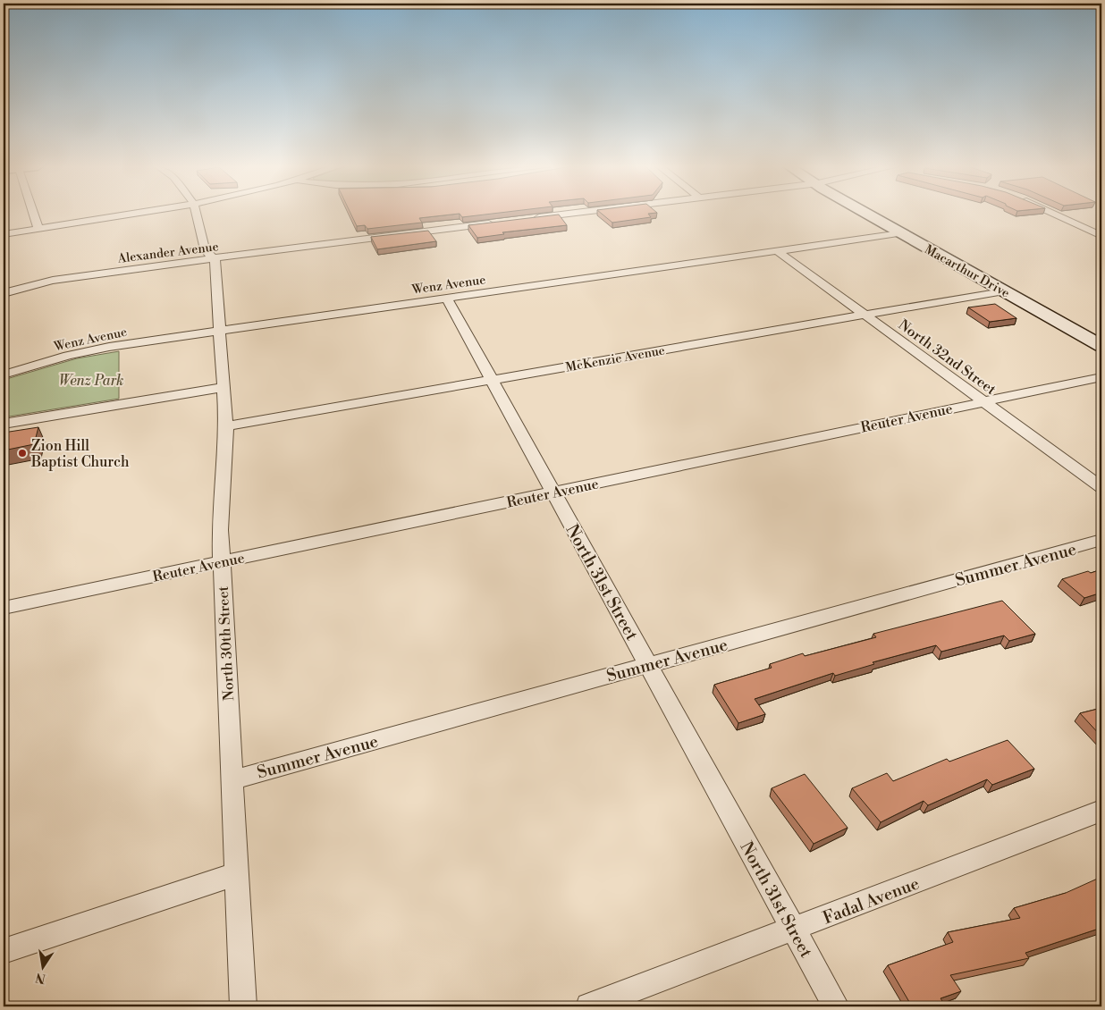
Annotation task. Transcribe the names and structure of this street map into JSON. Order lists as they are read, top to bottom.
{
  "streets": {
    "main road": ["Macarthur Drive"],
    "street": [
      "Alexander Avenue",
      "Wenz Avenue",
      "North 32nd Street",
      "McKenzie Avenue",
      "Reuter Avenue",
      "Summer Avenue",
      "North 31st Street",
      "North 30th Street",
      "Fadal Avenue"
    ]
  },
  "crossings": [
    ["Alexander Avenue", "North 30th Street"],
    ["Macarthur Drive", "Wenz Avenue"],
    ["Macarthur Drive", "McKenzie Avenue"],
    ["Wenz Avenue", "North 32nd Street"],
    ["Wenz Avenue", "North 31st Street"],
    ["Wenz Avenue", "North 30th Street"],
    ["North 32nd Street", "McKenzie Avenue"],
    ["North 32nd Street", "Reuter Avenue"],
    ["McKenzie Avenue", "North 31st Street"],
    ["McKenzie Avenue", "North 30th Street"],
    ["Reuter Avenue", "North 31st Street"],
    ["Reuter Avenue", "North 30th Street"],
    ["Summer Avenue", "North 31st Street"],
    ["Summer Avenue", "North 30th Street"],
    ["North 31st Street", "Fadal Avenue"]
  ],
  "parks": ["Wenz Park"],
  "places": ["Zion Hill Baptist Church"],
  "north": "bottom"
}
